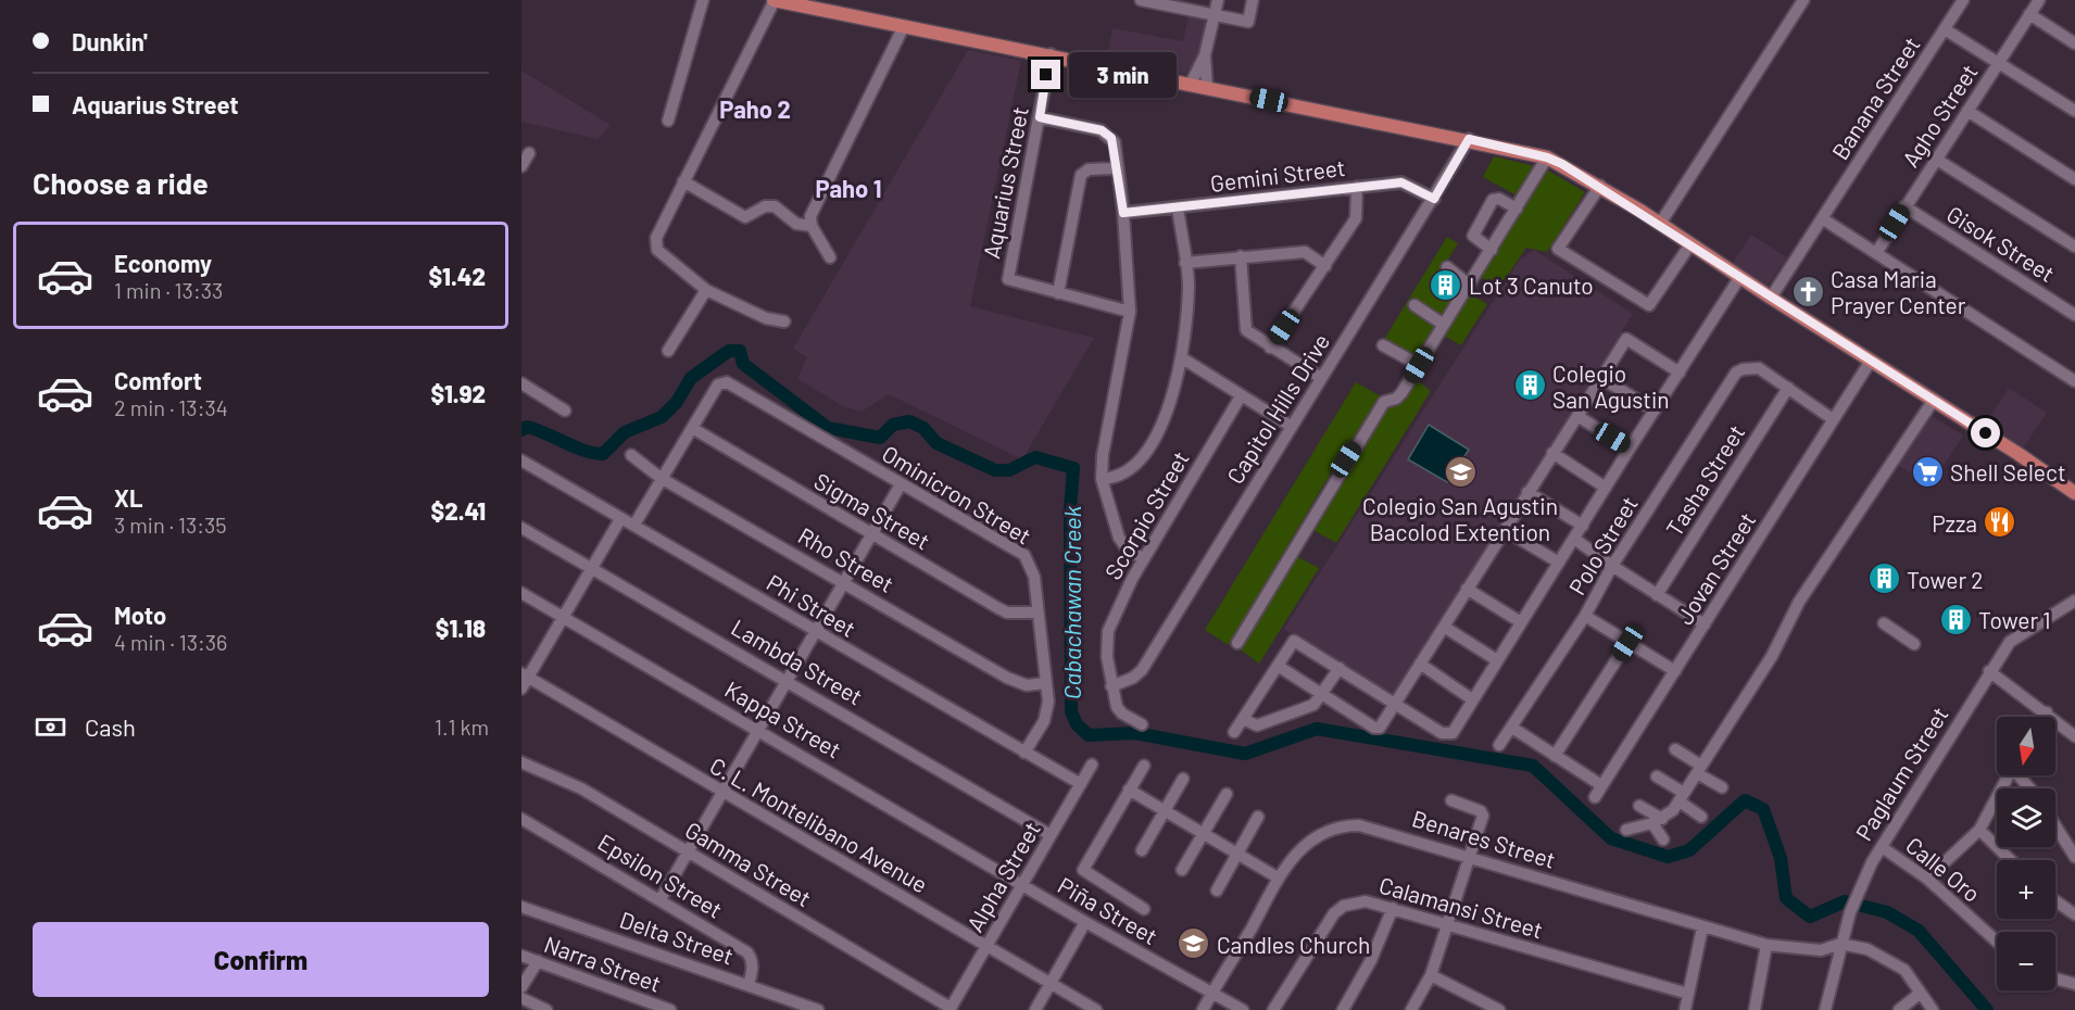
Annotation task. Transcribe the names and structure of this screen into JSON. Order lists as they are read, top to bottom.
{
  "streets": {
    "street": [
      "Banana Street",
      "Agho Street",
      "Gemini Street",
      "Aquarius Street",
      "Gisok Street",
      "Capitol Hills Drive",
      "Tasha Street",
      "Ominicron Street",
      "Sigma Street",
      "Scorpio Street",
      "Polo Street",
      "Rho Street",
      "Jovan Street",
      "Phi Street",
      "Lambda Street",
      "Kappa Street",
      "Paglaum Street",
      "C. L. Montelibano Avenue",
      "Benares Street",
      "Gamma Street",
      "Calle Oro",
      "Epsilon Street",
      "Alpha Street",
      "Calamansi Street",
      "Piña Street",
      "Delta Street",
      "Narra Street"
    ]
  },
  "crossings": [
    ["Agho Street", "Gisok Street"],
    ["Gemini Street", "Capitol Hills Drive"],
    ["Capitol Hills Drive", "Scorpio Street"],
    ["Tasha Street", "Polo Street"],
    ["Ominicron Street", "Sigma Street"],
    ["Ominicron Street", "Rho Street"],
    ["Ominicron Street", "Phi Street"],
    ["Phi Street", "Alpha Street"],
    ["Lambda Street", "Alpha Street"],
    ["Kappa Street", "Alpha Street"],
    ["Kappa Street", "Piña Street"],
    ["Paglaum Street", "Benares Street"],
    ["Paglaum Street", "Calle Oro"],
    ["C. L. Montelibano Avenue", "Alpha Street"],
    ["Benares Street", "Piña Street"],
    ["Gamma Street", "Alpha Street"],
    ["Epsilon Street", "Delta Street"],
    ["Alpha Street", "Piña Street"]
  ],
  "districts": ["Paho 2", "Paho 1"],
  "water": ["Cabachawan Creek"],
  "places": {
    "building": [
      "Lot 3 Canuto",
      "Colegio San Agustin",
      "Tower 2",
      "Tower 1"
    ],
    "church": ["Casa Maria Prayer Center"],
    "school or university": ["Colegio San Agustin Bacolod Extention", "Candles Church"],
    "supermarket": ["Shell Select"],
    "restaurant": ["Pzza"]
  },
  "north": "bottom",
  "page": {
    "banner": ["Dunkin'", "Aquarius Street"],
    "bubble": "3 min",
    "heading": "Choose a ride",
    "list": [
      {
        "name": "Economy",
        "note": "1 min · 13:33",
        "value": "$1.42"
      },
      {
        "name": "Comfort",
        "note": "2 min · 13:34",
        "value": "$1.92"
      },
      {
        "name": "XL",
        "note": "3 min · 13:35",
        "value": "$2.41"
      },
      {
        "name": "Moto",
        "note": "4 min · 13:36",
        "value": "$1.18"
      }
    ],
    "pay": ["Cash", "1.1 km"],
    "map_buttons": ["+", "−"],
    "buttons": "Confirm"
  }
}
